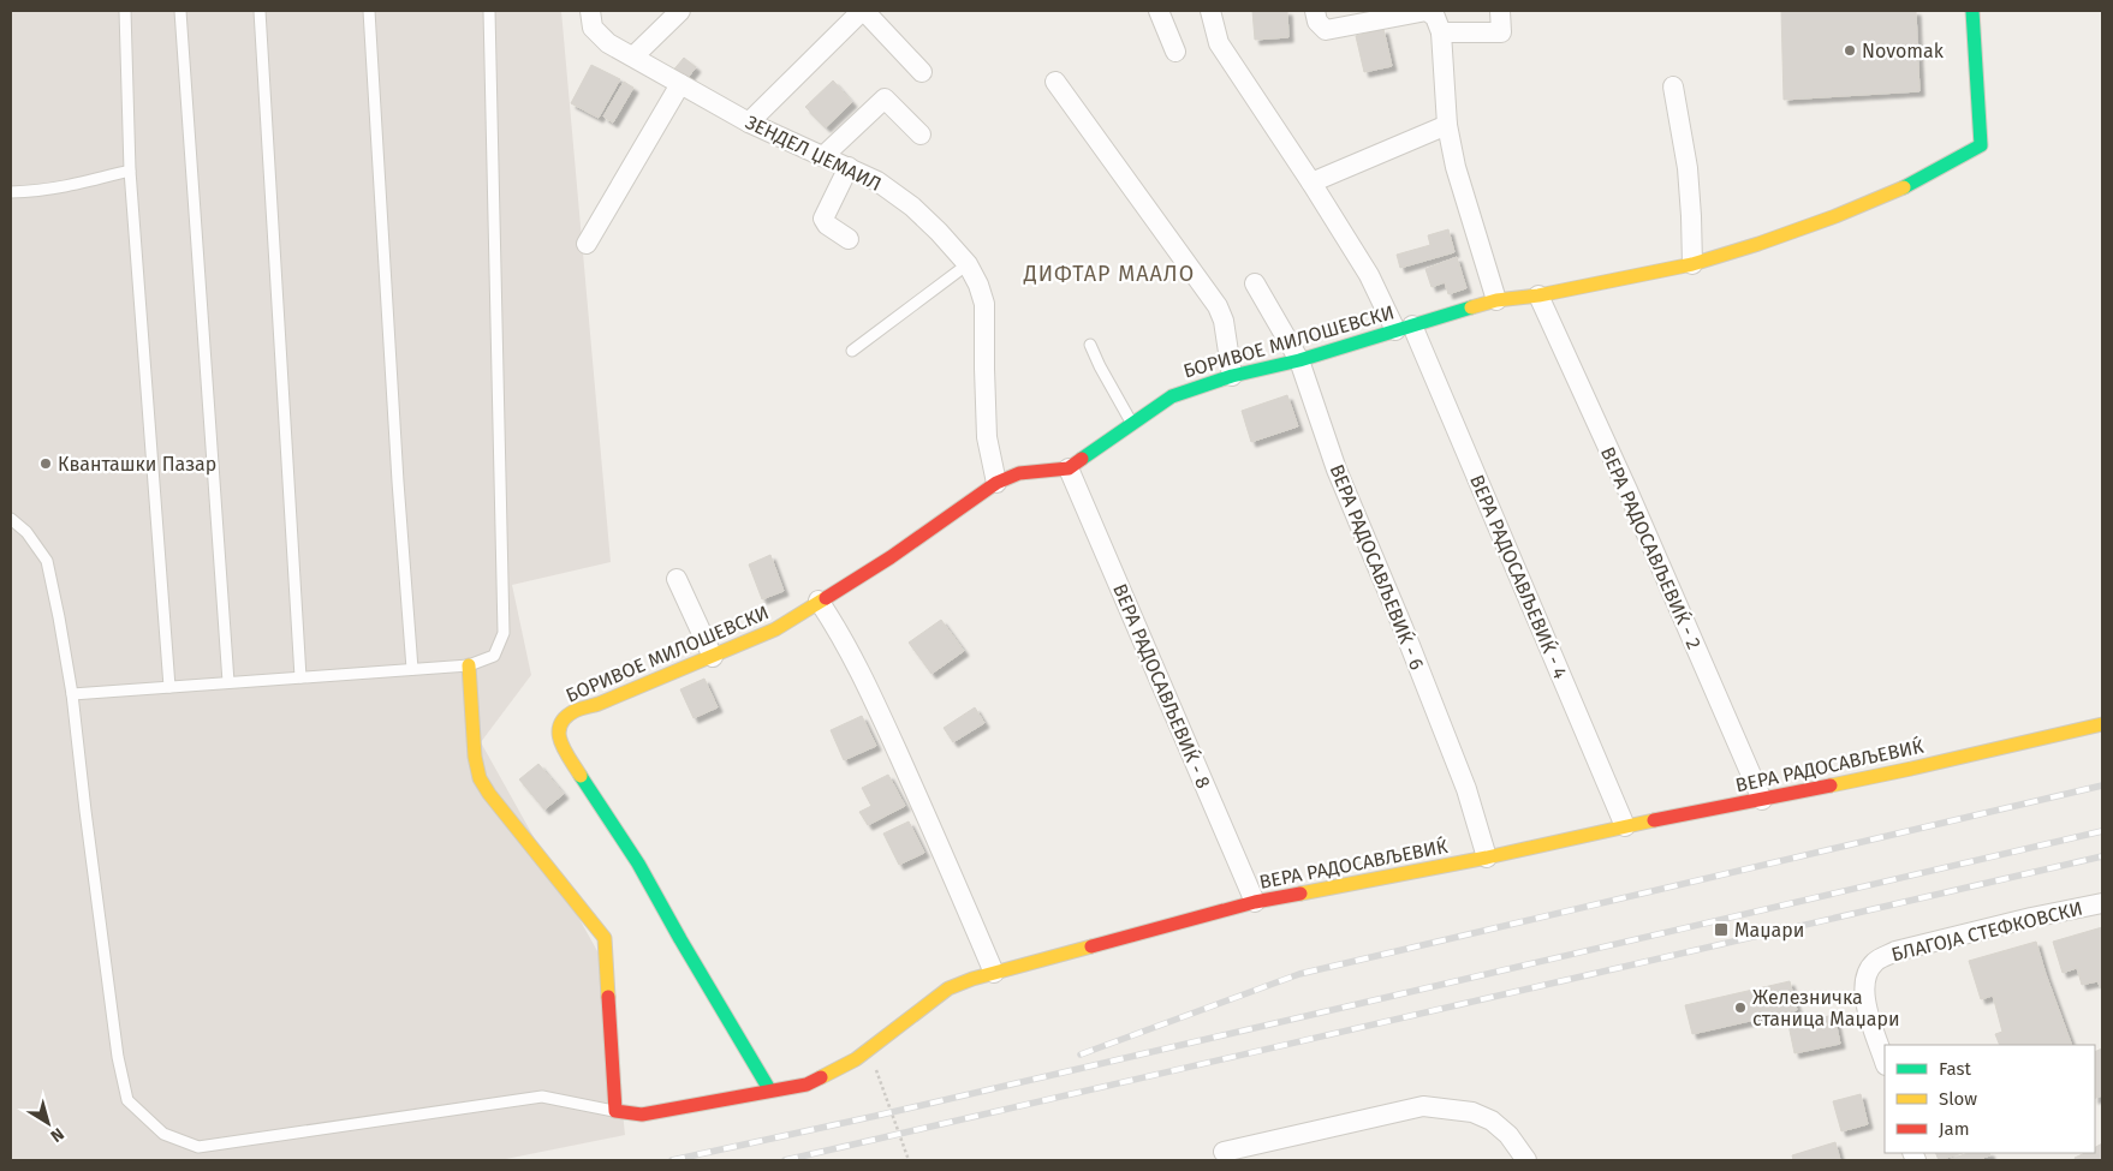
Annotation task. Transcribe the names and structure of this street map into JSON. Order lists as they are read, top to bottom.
{
  "streets": {
    "street": [
      "ЗЕНДЕЛ ЏЕМАИЛ",
      "БОРИВОЕ МИЛОШЕВСКИ",
      "ВЕРА РАДОСАВЉЕВИЌ - 2",
      "ВЕРА РАДОСАВЉЕВИЌ - 6",
      "ВЕРА РАДОСАВЉЕВИЌ - 4",
      "ВЕРА РАДОСАВЉЕВИЌ - 8",
      "ВЕРА РАДОСАВЉЕВИЌ",
      "БЛАГОЈА СТЕФКОВСКИ"
    ]
  },
  "crossings": [
    ["ЗЕНДЕЛ ЏЕМАИЛ", "БОРИВОЕ МИЛОШЕВСКИ"],
    ["БОРИВОЕ МИЛОШЕВСКИ", "ВЕРА РАДОСАВЉЕВИЌ - 2"],
    ["БОРИВОЕ МИЛОШЕВСКИ", "ВЕРА РАДОСАВЉЕВИЌ - 6"],
    ["БОРИВОЕ МИЛОШЕВСКИ", "ВЕРА РАДОСАВЉЕВИЌ - 4"],
    ["БОРИВОЕ МИЛОШЕВСКИ", "ВЕРА РАДОСАВЉЕВИЌ - 8"],
    ["БОРИВОЕ МИЛОШЕВСКИ", "ВЕРА РАДОСАВЉЕВИЌ"],
    ["ВЕРА РАДОСАВЉЕВИЌ - 2", "ВЕРА РАДОСАВЉЕВИЌ"],
    ["ВЕРА РАДОСАВЉЕВИЌ - 6", "ВЕРА РАДОСАВЉЕВИЌ"],
    ["ВЕРА РАДОСАВЉЕВИЌ - 4", "ВЕРА РАДОСАВЉЕВИЌ"],
    ["ВЕРА РАДОСАВЉЕВИЌ - 8", "ВЕРА РАДОСАВЉЕВИЌ"]
  ],
  "districts": ["ДИФТАР МААЛО"],
  "places": {
    "other": ["Novomak", "Кванташки Пазар", "Железничка станица Маџари"],
    "transit": ["Маџари"]
  },
  "legend": ["Fast", "Slow", "Jam"],
  "north": "bottom right"
}
